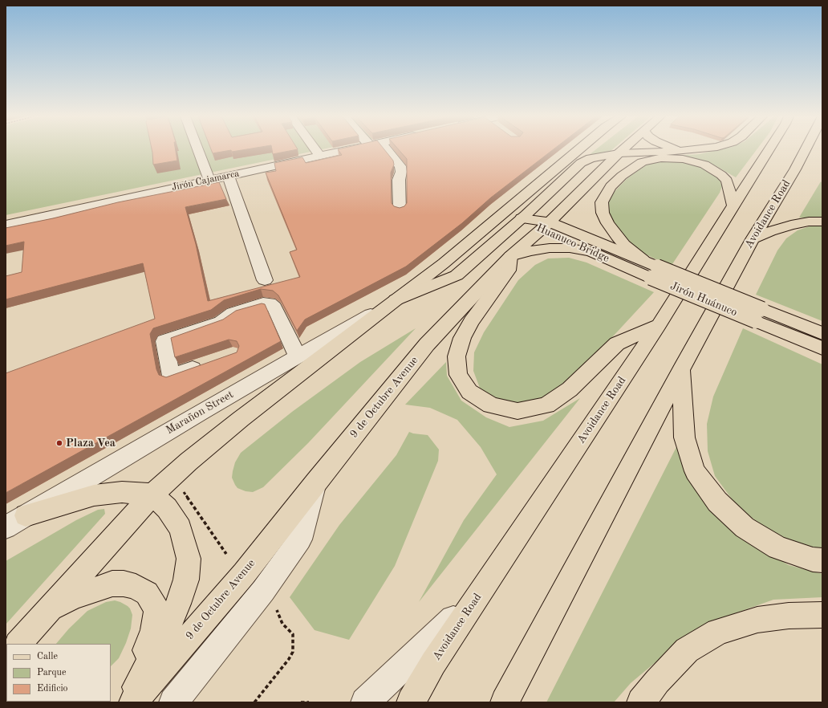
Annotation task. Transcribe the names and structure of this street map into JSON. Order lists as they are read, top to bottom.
{
  "streets": {
    "main road": [
      "Avoidance Road",
      "Huanuco Bridge",
      "Jirón Huánuco",
      "9 de Octubre Avenue"
    ],
    "street": ["Jirón Cajamarca", "Marañon Street"]
  },
  "crossings": [
    ["Huanuco Bridge", "Jirón Huánuco"],
    ["Huanuco Bridge", "9 de Octubre Avenue"]
  ],
  "places": ["Plaza Vea"],
  "legend": ["Calle", "Parque", "Edificio"]
}
